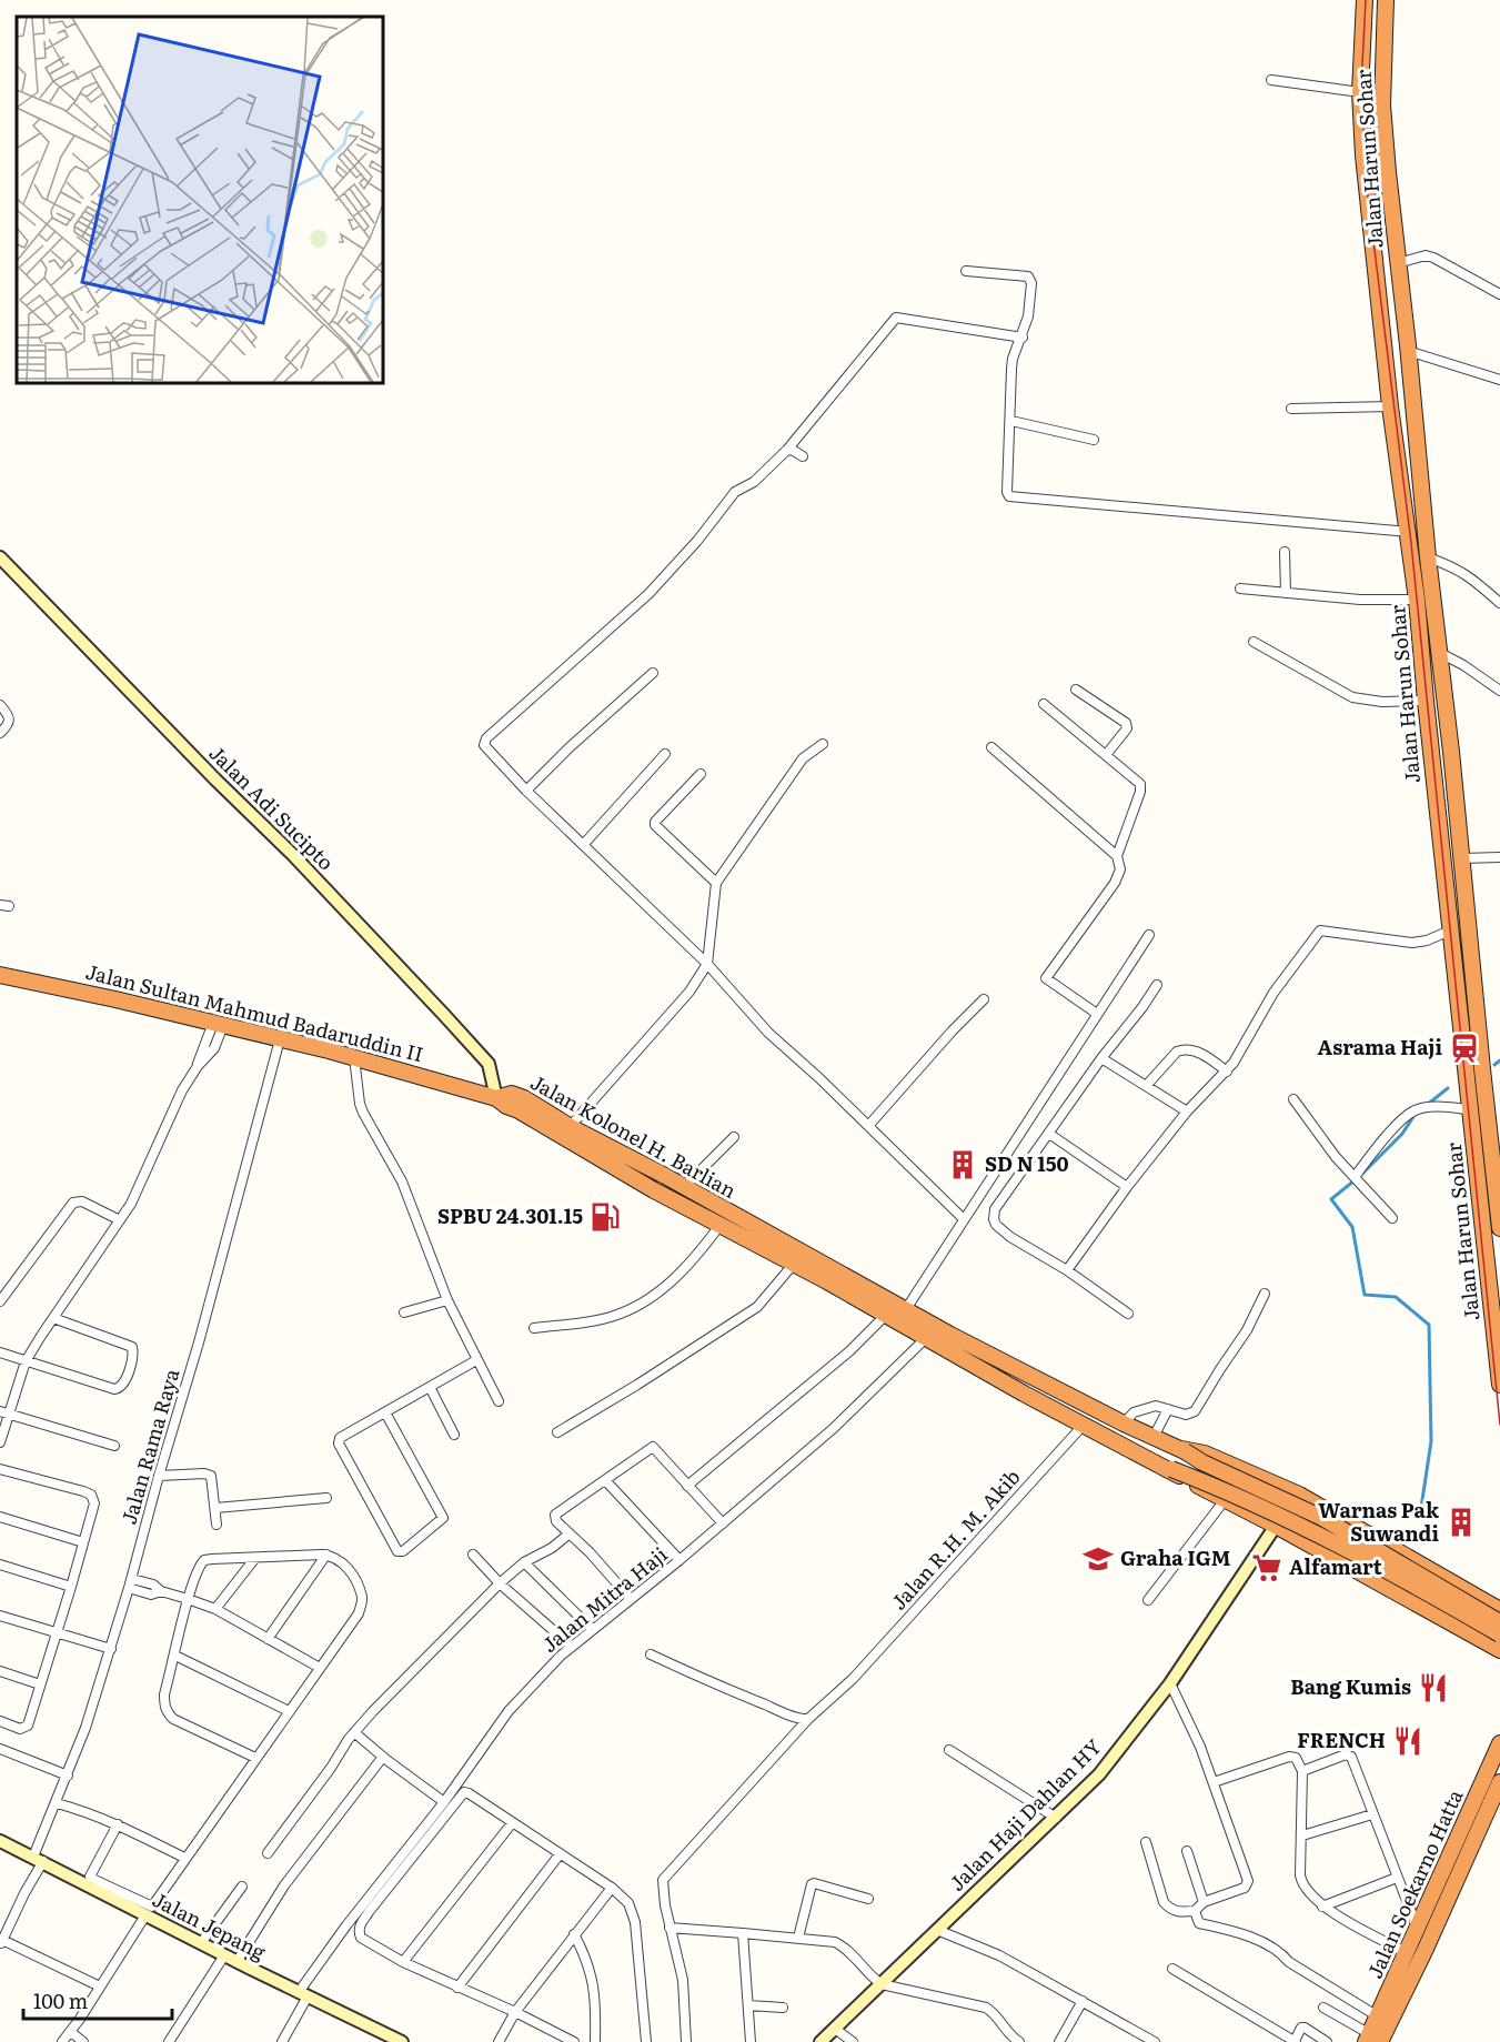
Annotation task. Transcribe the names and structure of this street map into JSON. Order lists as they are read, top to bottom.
{
  "streets": {
    "highway": [
      "Jalan Harun Sohar",
      "Jalan Sultan Mahmud Badaruddin II",
      "Jalan Kolonel H. Barlian",
      "Jalan Soekarno Hatta"
    ],
    "street": [
      "Jalan Adi Sucipto",
      "Jalan Rama Raya",
      "Jalan R.H. M. Akib",
      "Jalan Mitra Haji",
      "Jalan Haji Dahlan HY",
      "Jalan Jepang"
    ]
  },
  "crossings": [
    ["Jalan Adi Sucipto", "Jalan Sultan Mahmud Badaruddin II"],
    ["Jalan Adi Sucipto", "Jalan Kolonel H. Barlian"],
    ["Jalan Sultan Mahmud Badaruddin II", "Jalan Kolonel H. Barlian"],
    ["Jalan Sultan Mahmud Badaruddin II", "Jalan Rama Raya"],
    ["Jalan Kolonel H. Barlian", "Jalan R.H. M. Akib"],
    ["Jalan Kolonel H. Barlian", "Jalan Mitra Haji"],
    ["Jalan Rama Raya", "Jalan Jepang"],
    ["Jalan Mitra Haji", "Jalan Jepang"]
  ],
  "places": {
    "station": ["Asrama Haji"],
    "building": ["SD N 150", "Warnas Pak Suwandi"],
    "fuel station": ["SPBU 24.301.15"],
    "school or university": ["Graha IGM"],
    "supermarket": ["Alfamart"],
    "restaurant": ["Bang Kumis", "FRENCH"]
  },
  "scale_bar": "100 m"
}
